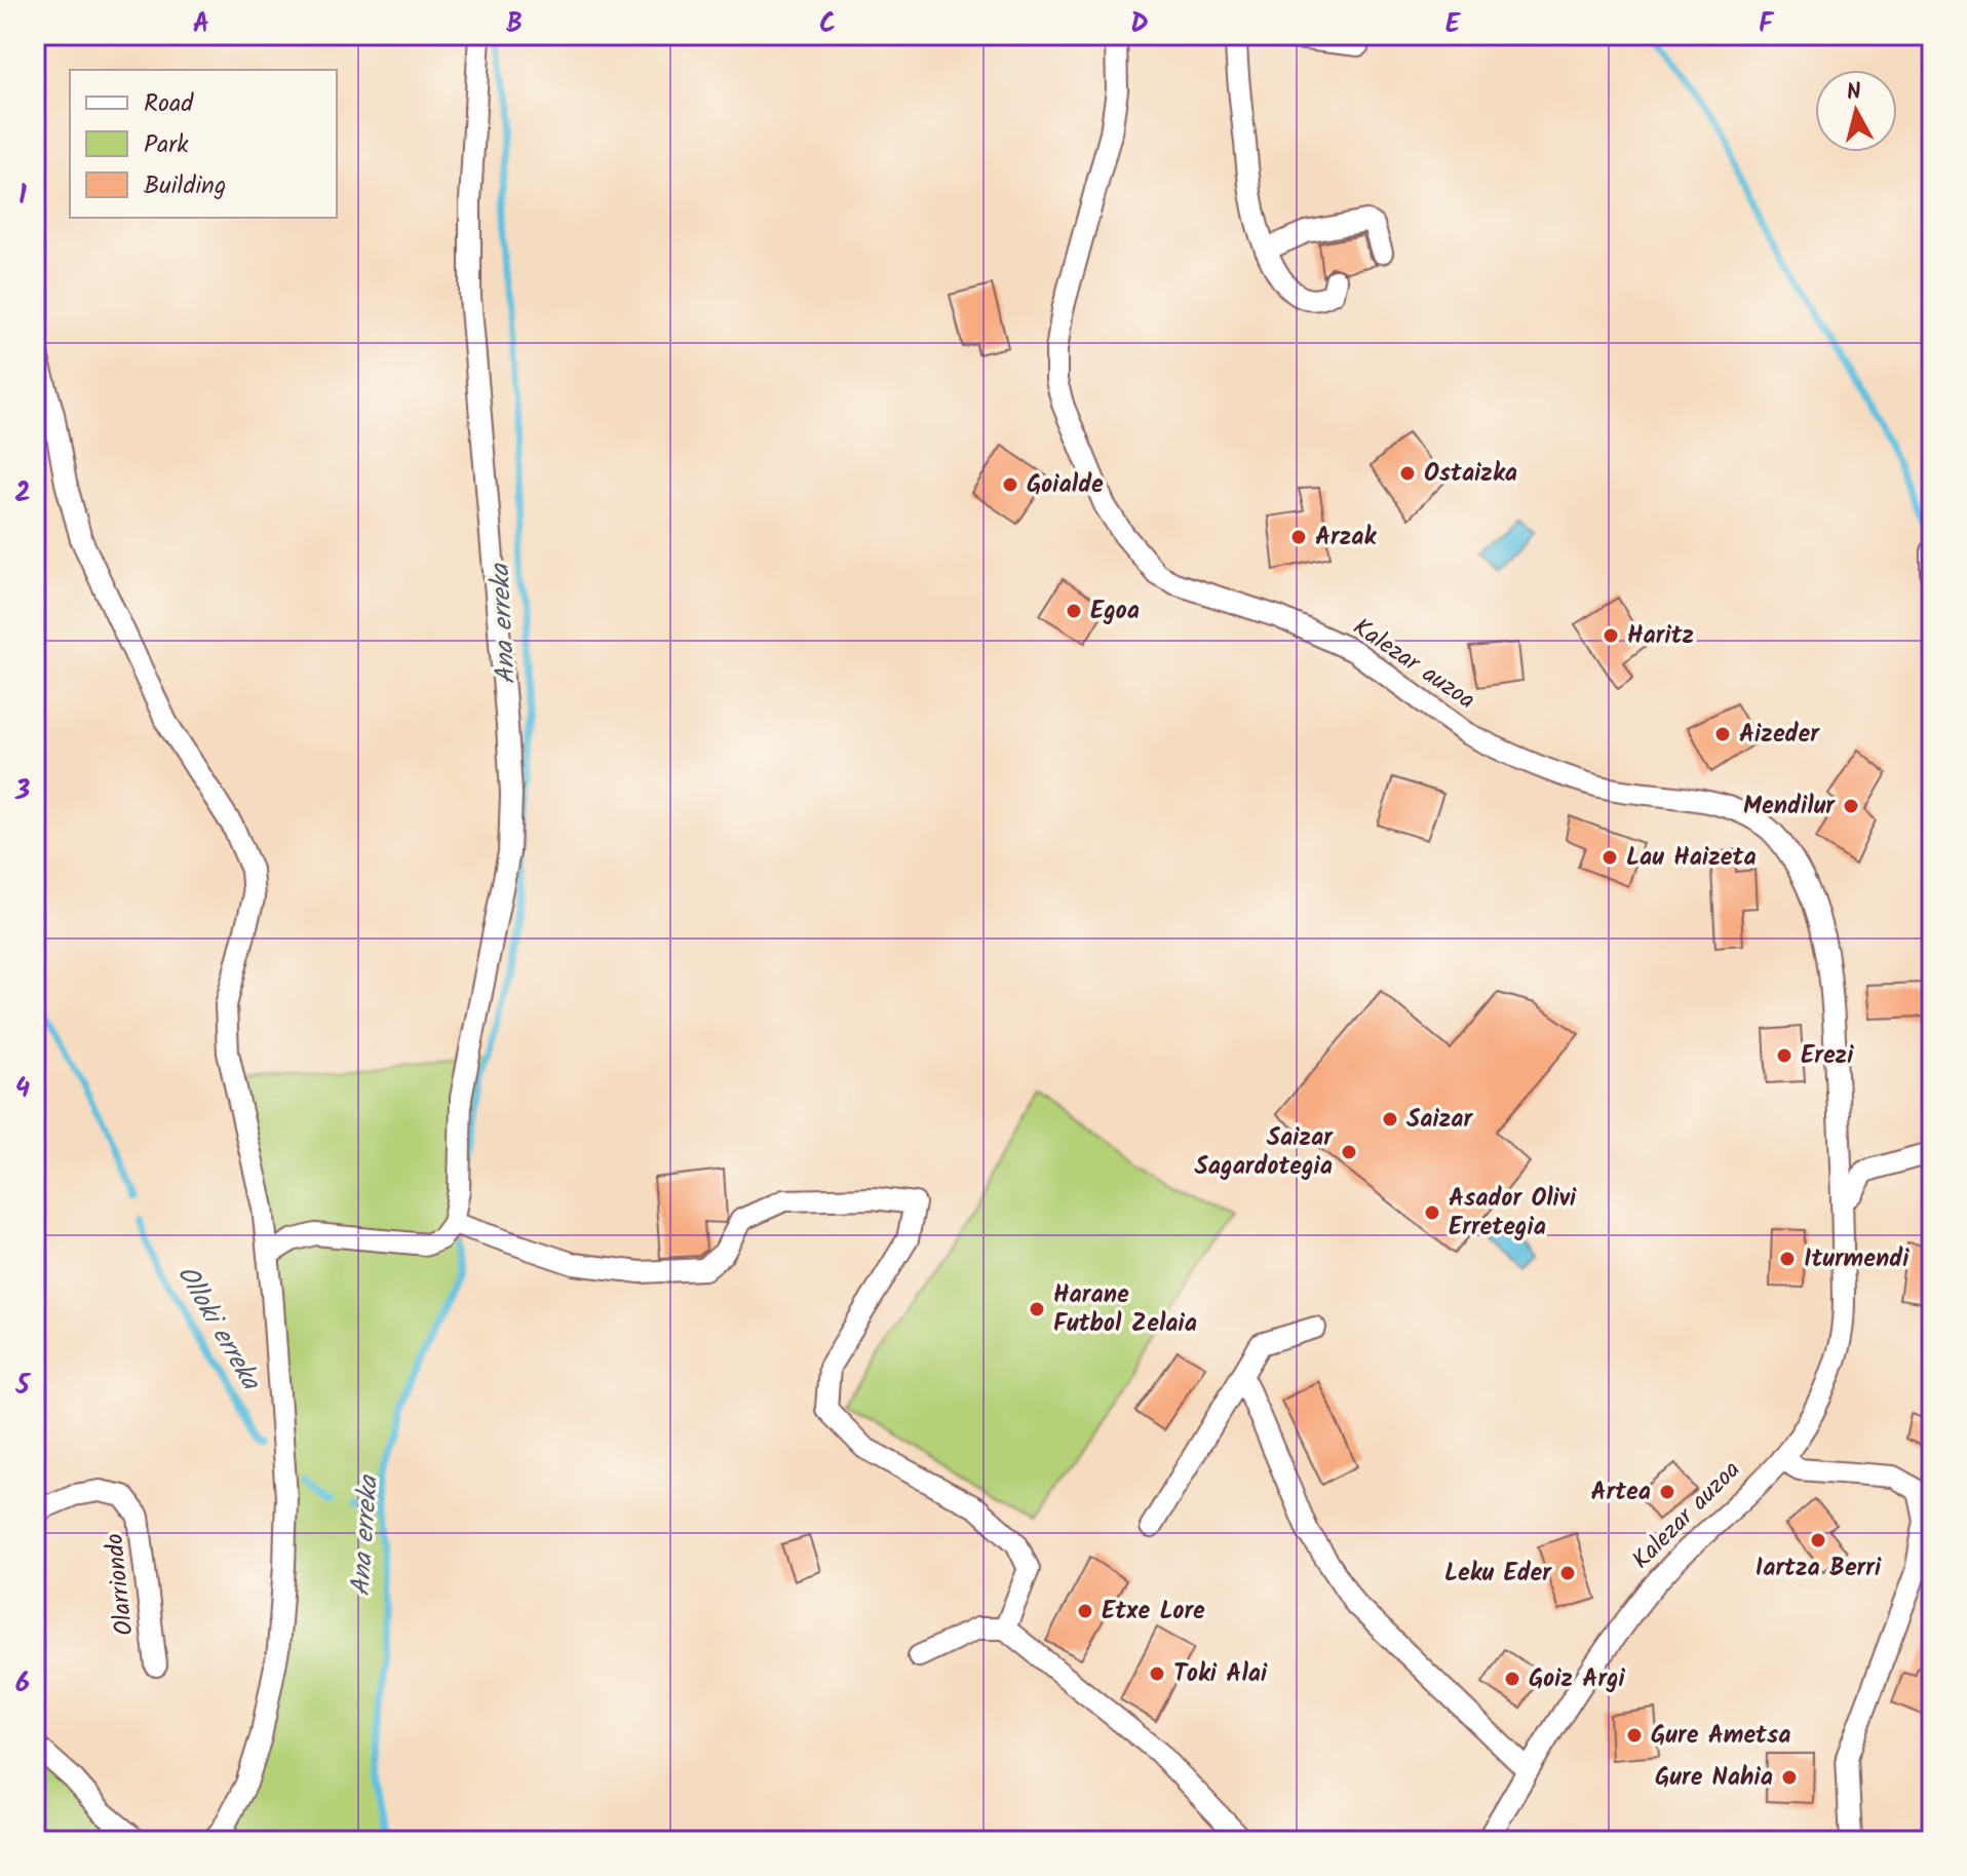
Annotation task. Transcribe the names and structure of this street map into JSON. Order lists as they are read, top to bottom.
{
  "streets": {
    "street": ["Kalezar auzoa", "Olarriondo"]
  },
  "water": ["Ana erreka", "Olloki erreka"],
  "places": [
    "Ostaizka",
    "Goialde",
    "Arzak",
    "Egoa",
    "Haritz",
    "Aizeder",
    "Mendilur",
    "Lau Haizeta",
    "Erezi",
    "Saizar",
    "Saizar Sagardotegia",
    "Asador Olivi Erretegia",
    "Iturmendi",
    "Harane Futbol Zelaia",
    "Artea",
    "Iartza Berri",
    "Leku Eder",
    "Etxe Lore",
    "Toki Alai",
    "Goiz Argi",
    "Gure Ametsa",
    "Gure Nahia"
  ],
  "legend": ["Road", "Park", "Building"],
  "north": "top",
  "grid": {
    "columns": [
      "A",
      "B",
      "C",
      "D",
      "E",
      "F"
    ],
    "rows": [
      "1",
      "2",
      "3",
      "4",
      "5",
      "6"
    ]
  }
}
